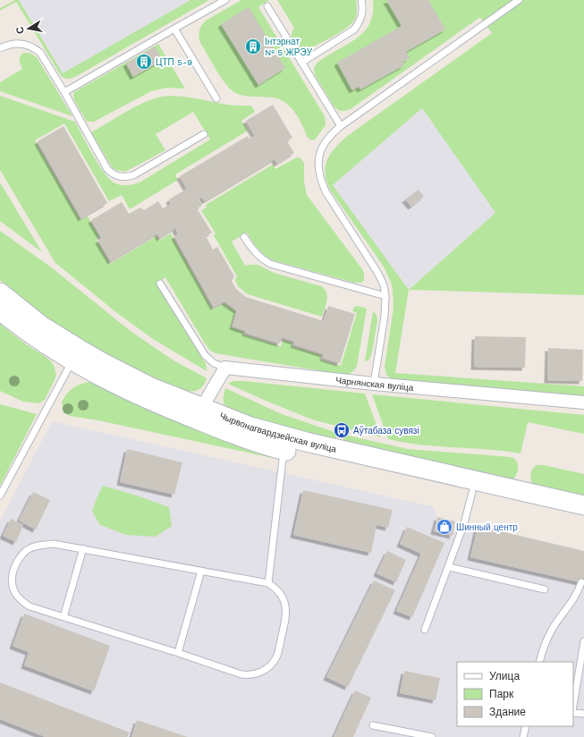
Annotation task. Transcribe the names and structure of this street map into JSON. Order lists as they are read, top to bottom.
{
  "streets": {
    "main road": ["Чырвонагвардзейская вуліца"],
    "street": ["Чарнянская вуліца"]
  },
  "places": {
    "building": ["Інтэрнат № 5 ЖРЭУ", "ЦТП 5-9"],
    "bus stop": ["Аўтабаза сувязі"],
    "shop": ["Шинный центр"]
  },
  "legend": ["Улица", "Парк", "Здание"],
  "north": "left"
}
